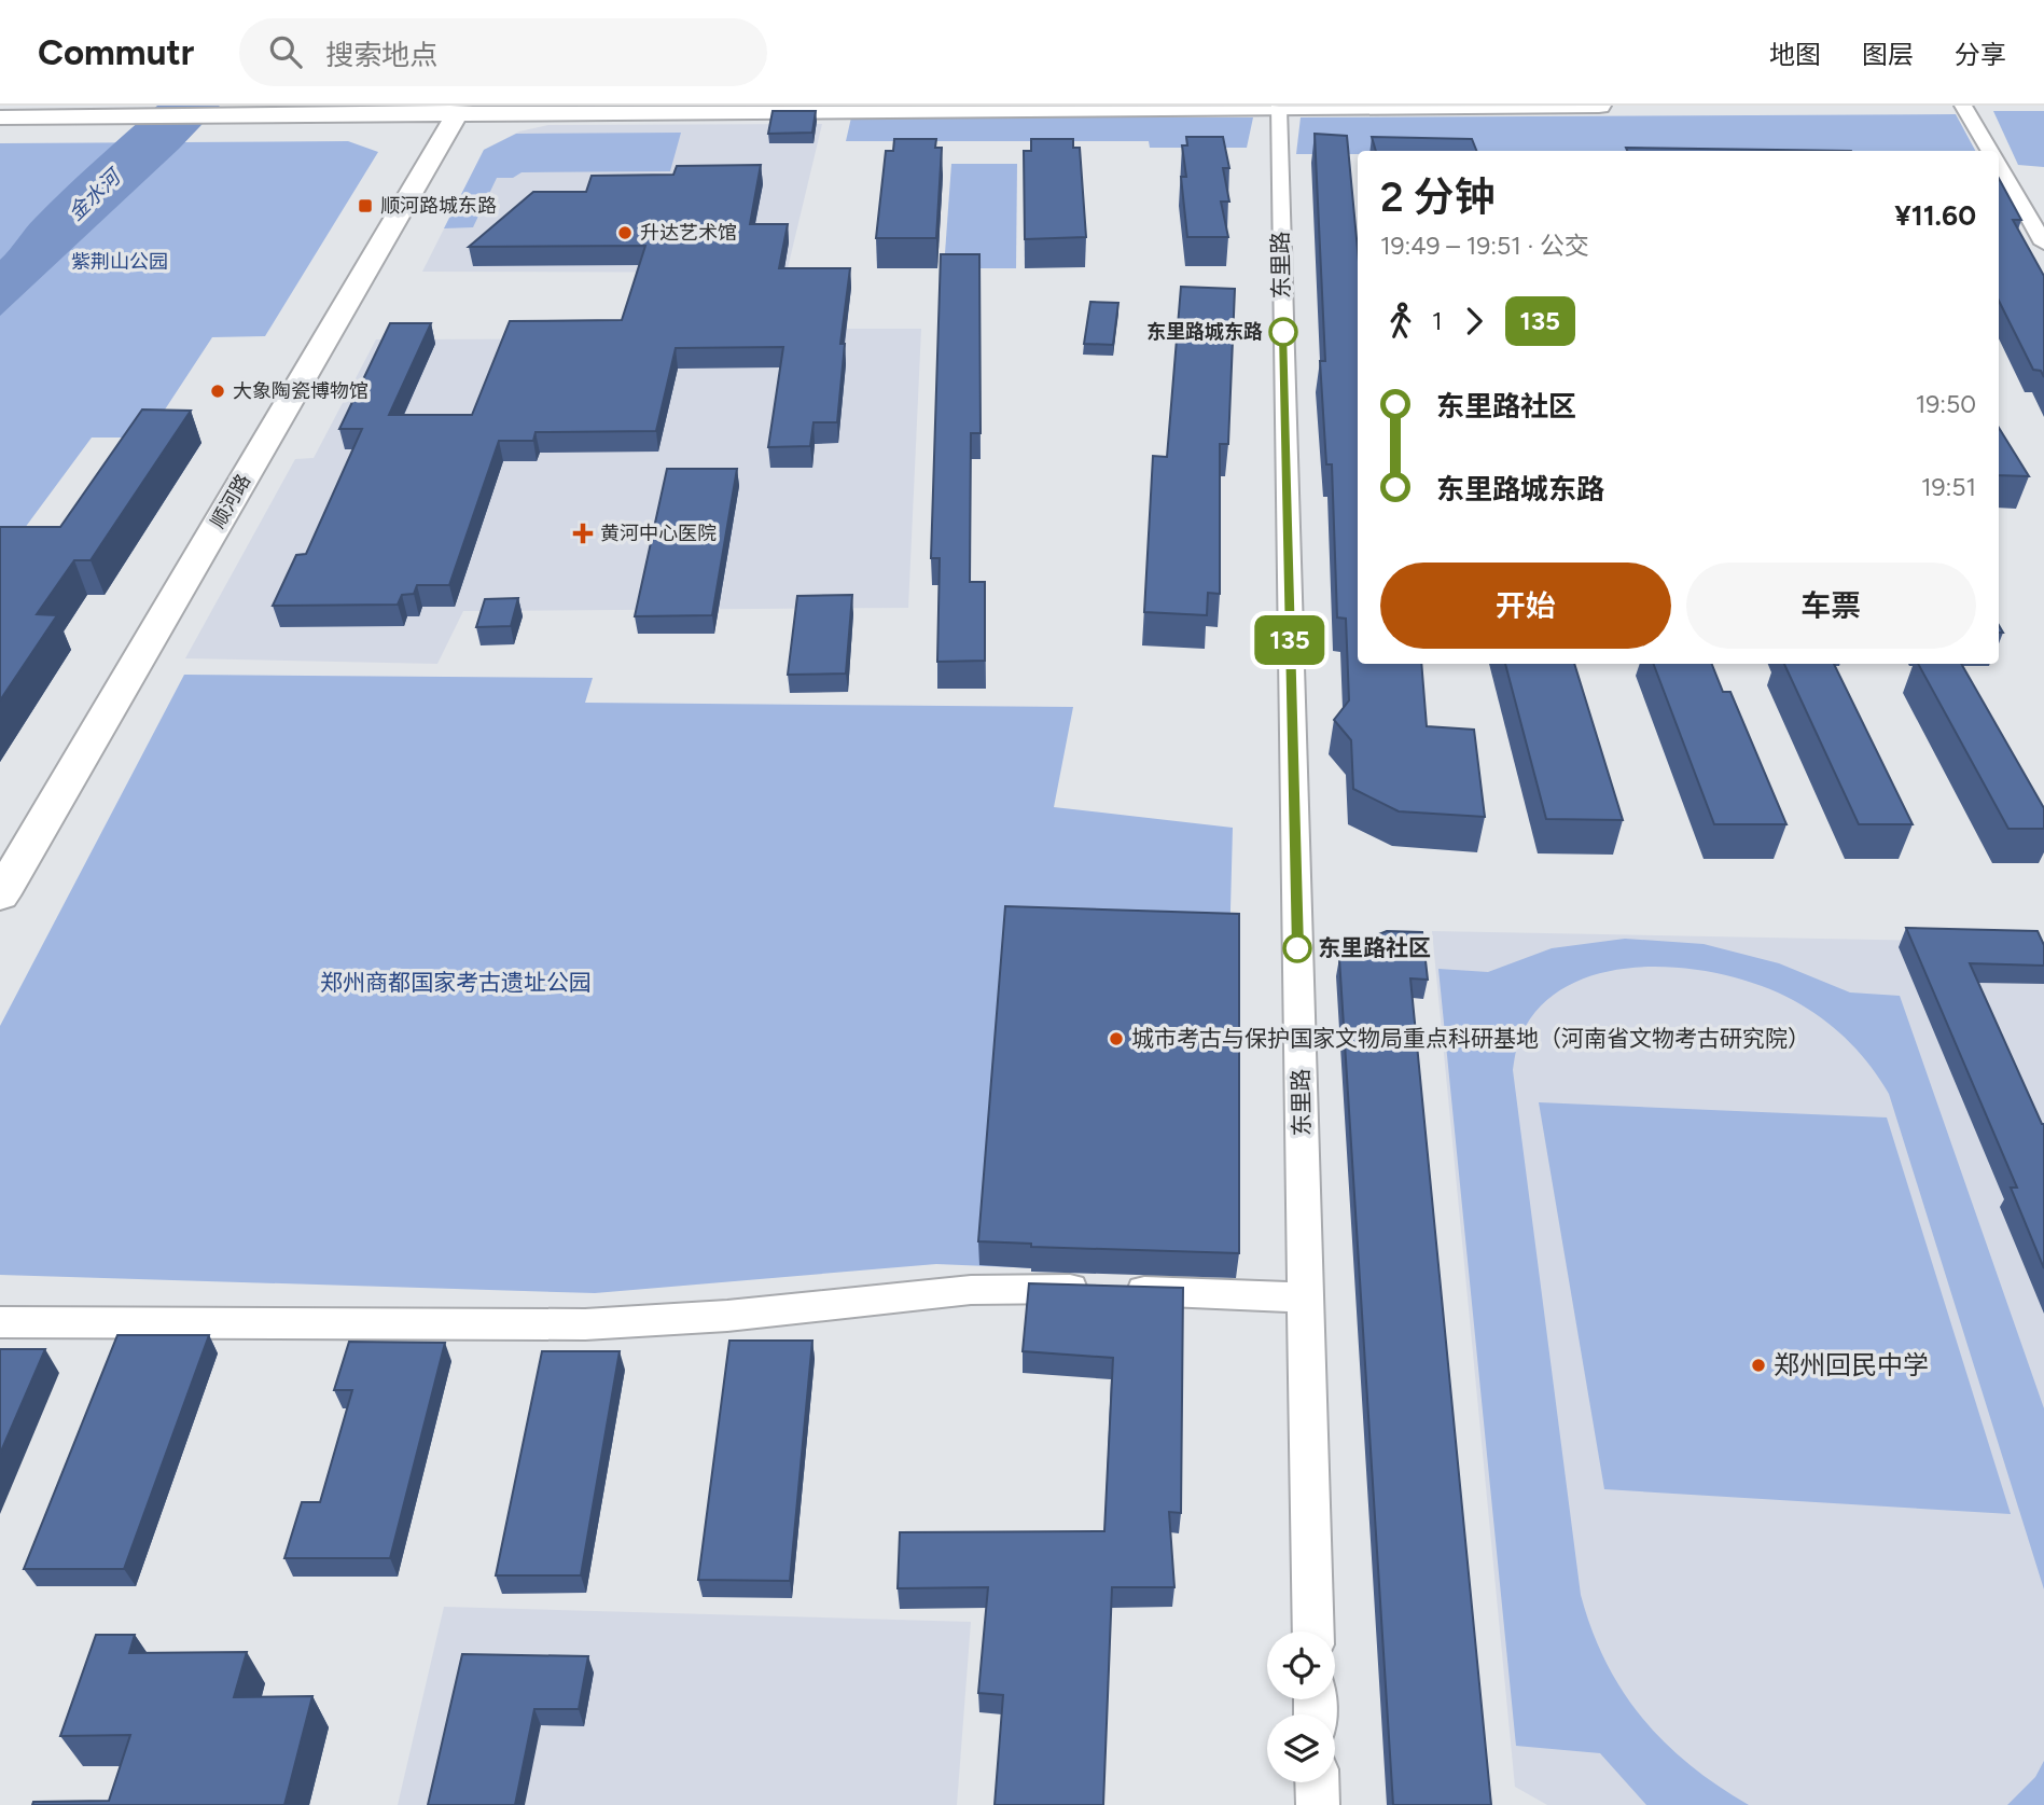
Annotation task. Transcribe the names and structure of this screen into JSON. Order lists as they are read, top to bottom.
{
  "streets": {
    "street": ["东里路", "顺河路"]
  },
  "water": ["金水河"],
  "parks": ["紫荆山公园", "郑州商都国家考古遗址公园"],
  "places": {
    "transit": ["顺河路城东路"],
    "other": [
      "升达艺术馆",
      "东里路城东路",
      "大象陶瓷博物馆",
      "东里路社区",
      "城市考古与保护国家文物局重点科研基地（河南省文物考古研究院）",
      "郑州回民中学"
    ],
    "health": ["黄河中心医院"]
  },
  "lines": ["bus line 135"],
  "page": {
    "header": "Commutr",
    "search": "搜索地点",
    "nav": ["地图", "图层", "分享"],
    "on_map": "135",
    "heading": ["2 分钟", "19:49 – 19:51 · 公交", "¥11.60"],
    "legs": ["1", "135"],
    "list": [
      {
        "name": "东里路社区",
        "value": "19:50"
      },
      {
        "name": "东里路城东路",
        "value": "19:51"
      }
    ],
    "buttons": ["开始", "车票"]
  }
}
